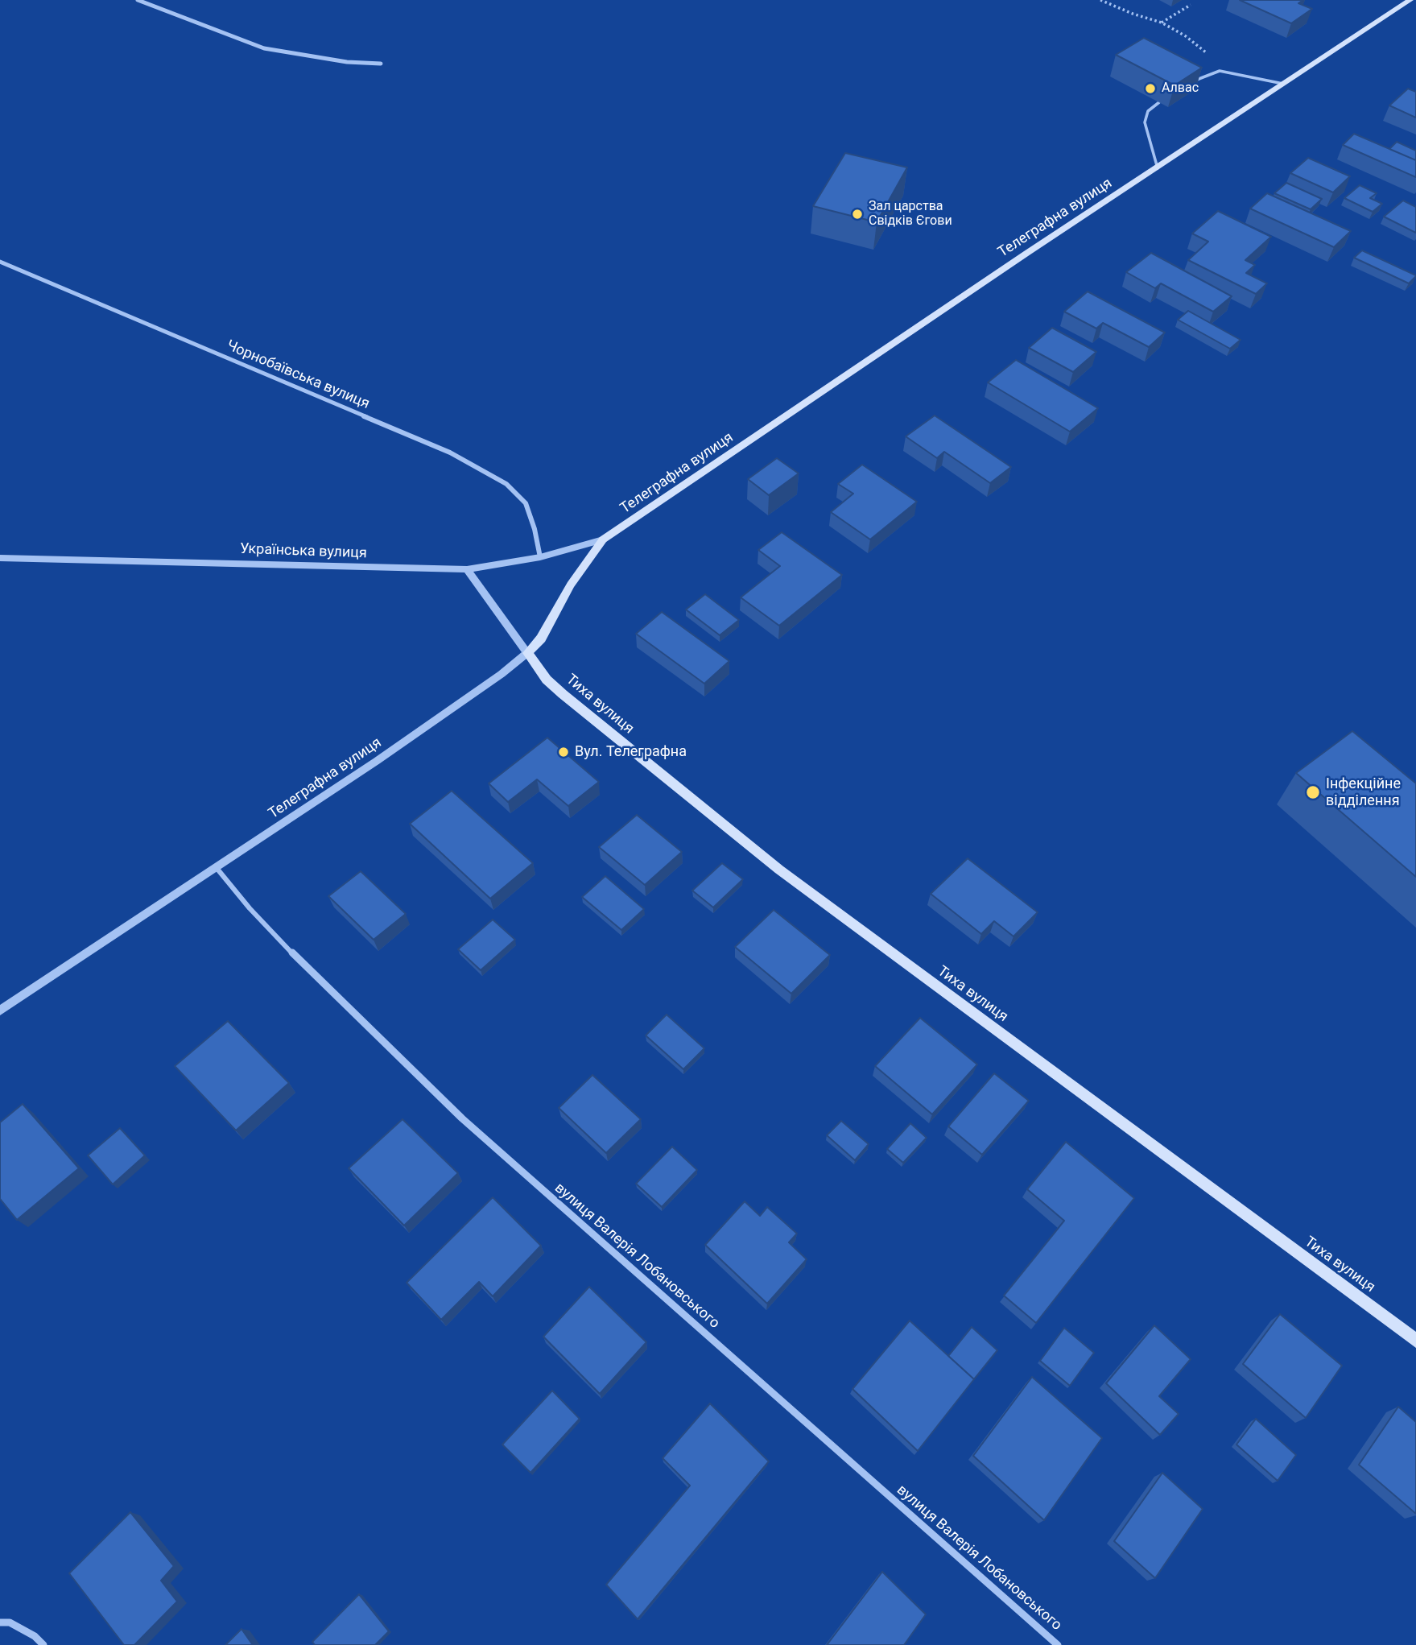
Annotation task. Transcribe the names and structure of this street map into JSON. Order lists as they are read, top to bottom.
{
  "streets": {
    "main road": ["Телеграфна вулиця", "Тиха вулиця"],
    "street": ["Чорнобаївська вулиця", "Українська вулиця", "вулиця Валерія Лобановського"]
  },
  "crossings": [
    ["Телеграфна вулиця", "Українська вулиця"],
    ["Телеграфна вулиця", "Тиха вулиця"],
    ["Телеграфна вулиця", "вулиця Валерія Лобановського"],
    ["Чорнобаївська вулиця", "Українська вулиця"]
  ],
  "places": [
    "Алвас",
    "Зал царства Свідків Єгови",
    "Вул. Телеграфна",
    "Інфекційне відділення"
  ]
}
